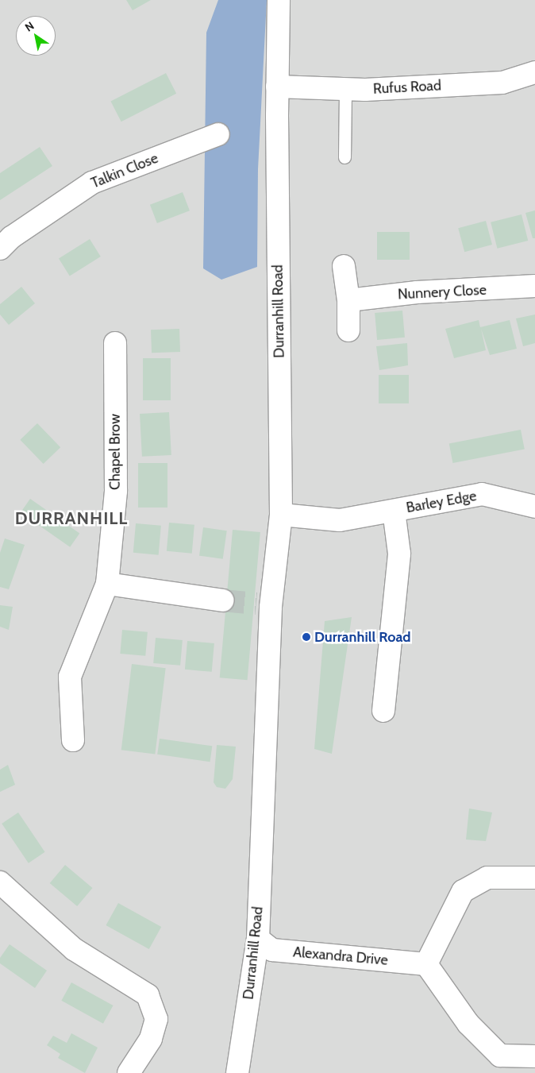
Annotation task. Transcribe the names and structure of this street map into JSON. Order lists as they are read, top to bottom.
{
  "streets": {
    "street": [
      "Rufus Road",
      "Talkin Close",
      "Nunnery Close",
      "Durranhill Road",
      "Chapel Brow",
      "Barley Edge",
      "Alexandra Drive"
    ]
  },
  "crossings": [
    ["Rufus Road", "Durranhill Road"],
    ["Durranhill Road", "Barley Edge"],
    ["Durranhill Road", "Alexandra Drive"]
  ],
  "districts": ["DURRANHILL"],
  "places": ["Durranhill Road"],
  "north": "top left"
}
